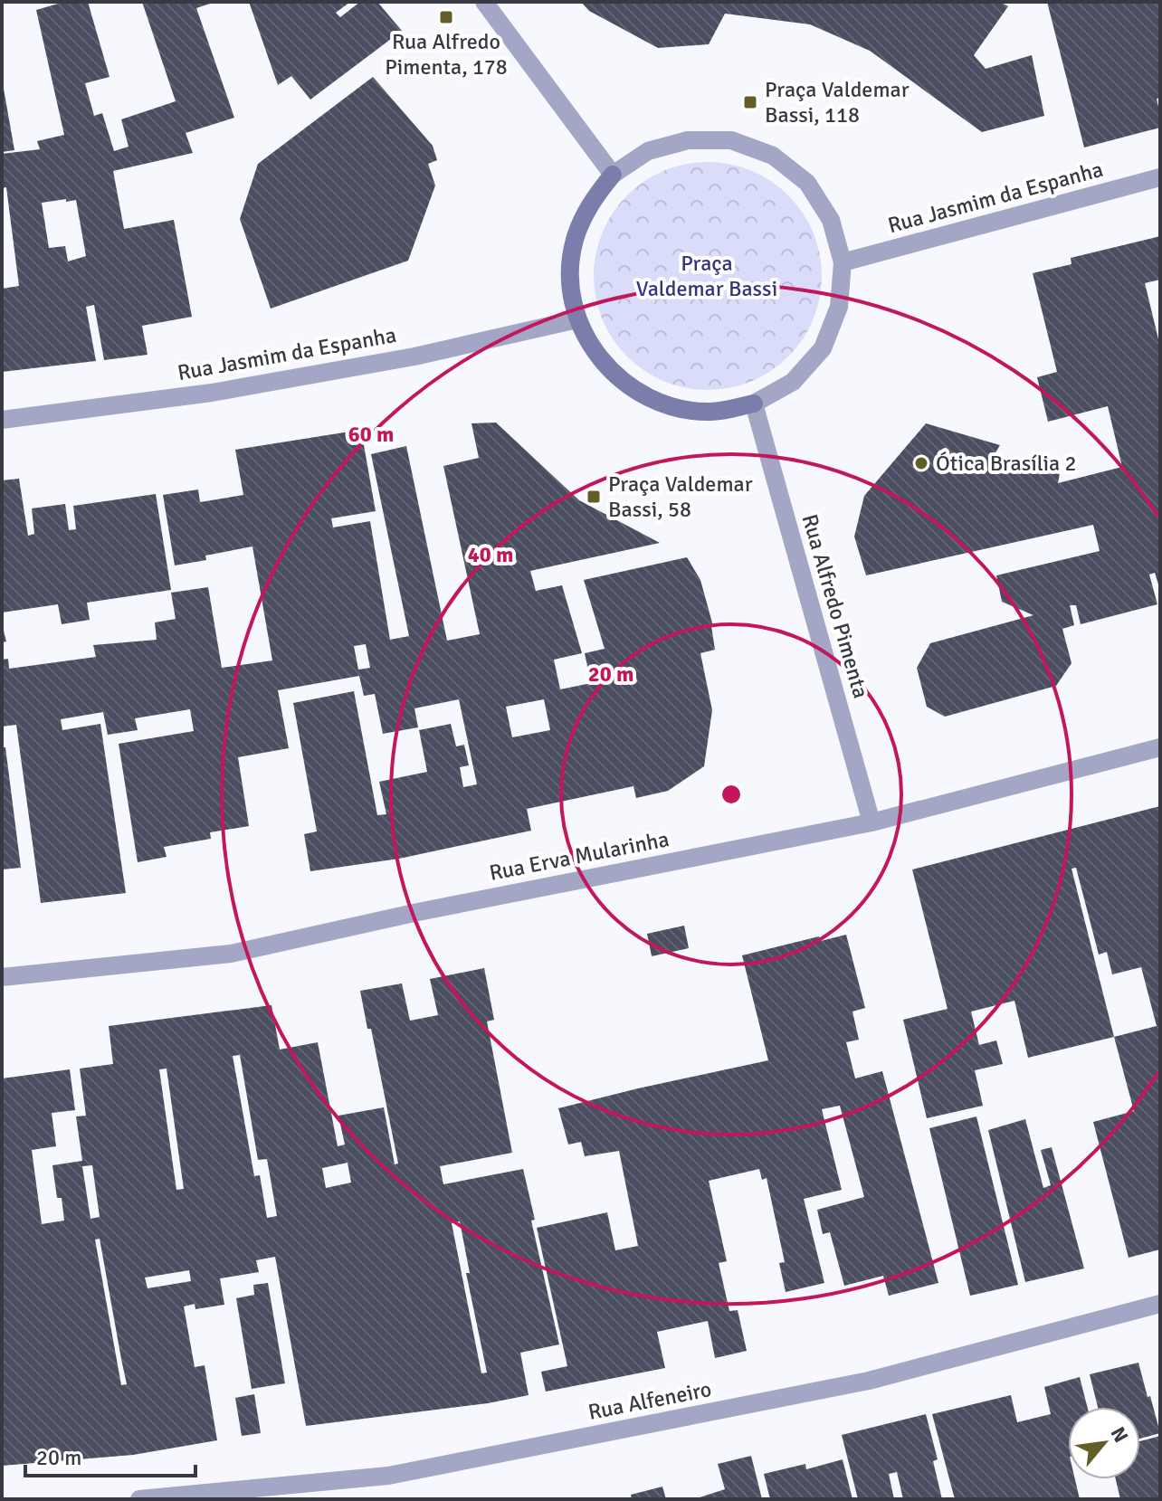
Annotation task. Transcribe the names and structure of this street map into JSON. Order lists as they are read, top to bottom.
{
  "streets": {
    "street": [
      "Rua Jasmim da Espanha",
      "Rua Alfredo Pimenta",
      "Rua Erva Mularinha",
      "Rua Alfeneiro"
    ]
  },
  "crossings": [
    ["Rua Alfredo Pimenta", "Rua Erva Mularinha"]
  ],
  "parks": ["Praça Valdemar Bassi"],
  "places": {
    "transit": ["Rua Alfredo Pimenta, 178", "Praça Valdemar Bassi, 118", "Praça Valdemar Bassi, 58"],
    "other": ["Ótica Brasília 2"]
  },
  "scale_bar": "20 m",
  "north": "top right",
  "rings": ["60 m", "40 m", "20 m"]
}
